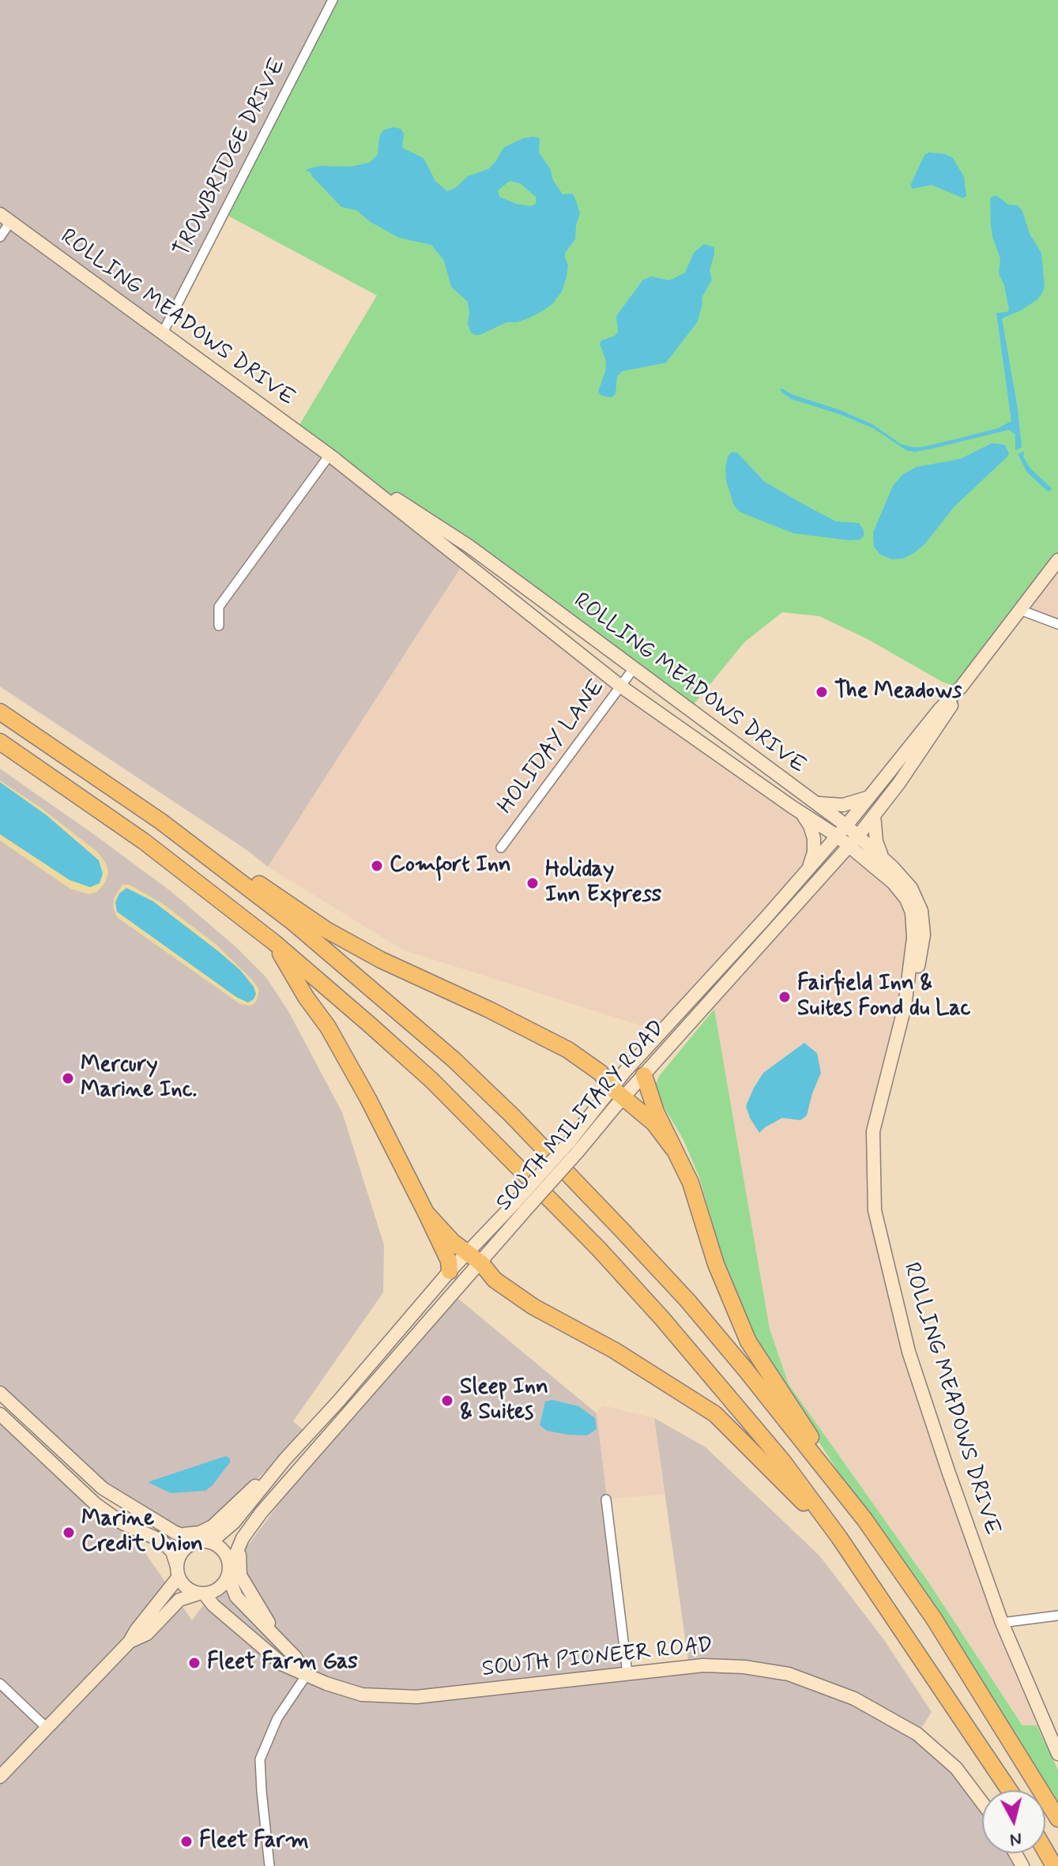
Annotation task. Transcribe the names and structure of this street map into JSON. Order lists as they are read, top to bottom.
{
  "streets": {
    "main road": ["ROLLING MEADOWS DRIVE", "SOUTH MILITARY ROAD", "SOUTH PIONEER ROAD"],
    "street": ["TROWBRIDGE DRIVE", "HOLIDAY LANE"]
  },
  "crossings": [
    ["TROWBRIDGE DRIVE", "ROLLING MEADOWS DRIVE"],
    ["ROLLING MEADOWS DRIVE", "HOLIDAY LANE"],
    ["ROLLING MEADOWS DRIVE", "SOUTH MILITARY ROAD"],
    ["SOUTH MILITARY ROAD", "SOUTH PIONEER ROAD"]
  ],
  "places": [
    "The Meadows",
    "Comfort Inn",
    "Holiday Inn Express",
    "Fairfield Inn & Suites Fond du Lac",
    "Mercury Marine Inc.",
    "Sleep Inn & Suites",
    "Marine Credit Union",
    "Fleet Farm Gas",
    "Fleet Farm"
  ],
  "north": "bottom"
}
